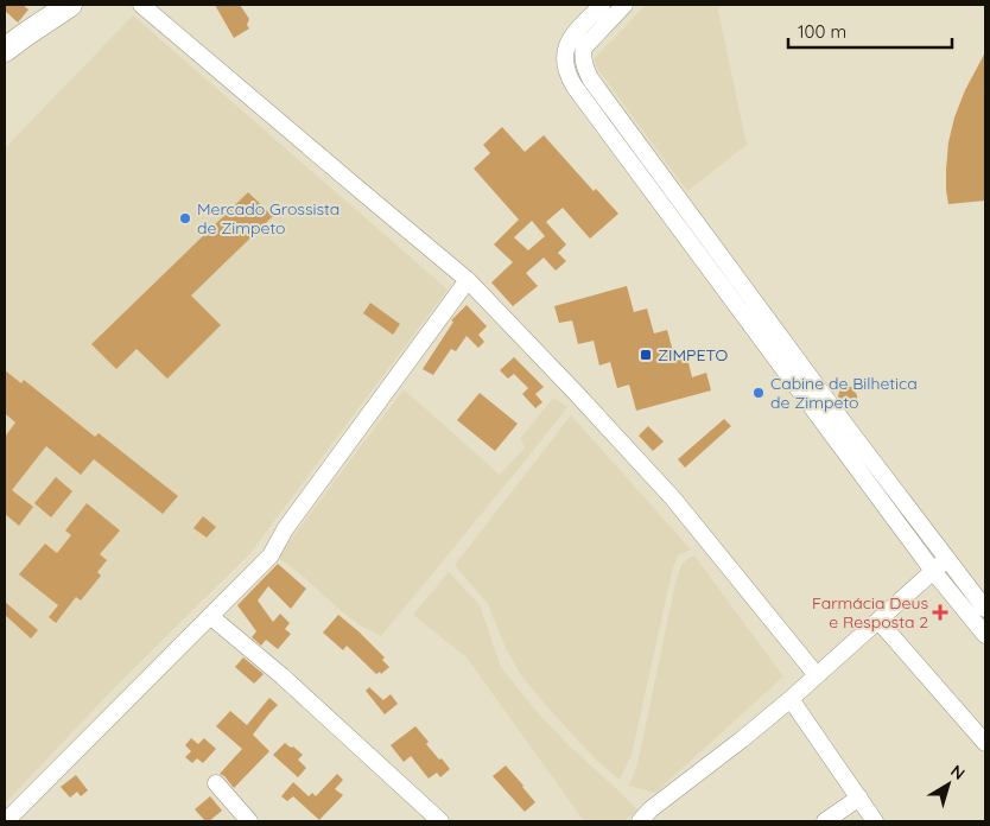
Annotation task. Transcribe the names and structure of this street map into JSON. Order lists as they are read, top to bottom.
{
  "places": {
    "other": ["Mercado Grossista de Zimpeto", "Cabine de Bilhetica de Zimpeto"],
    "transit": ["ZIMPETO"],
    "health": ["Farmácia Deus e Resposta 2"]
  },
  "scale_bar": "100 m",
  "north": "top right"
}
